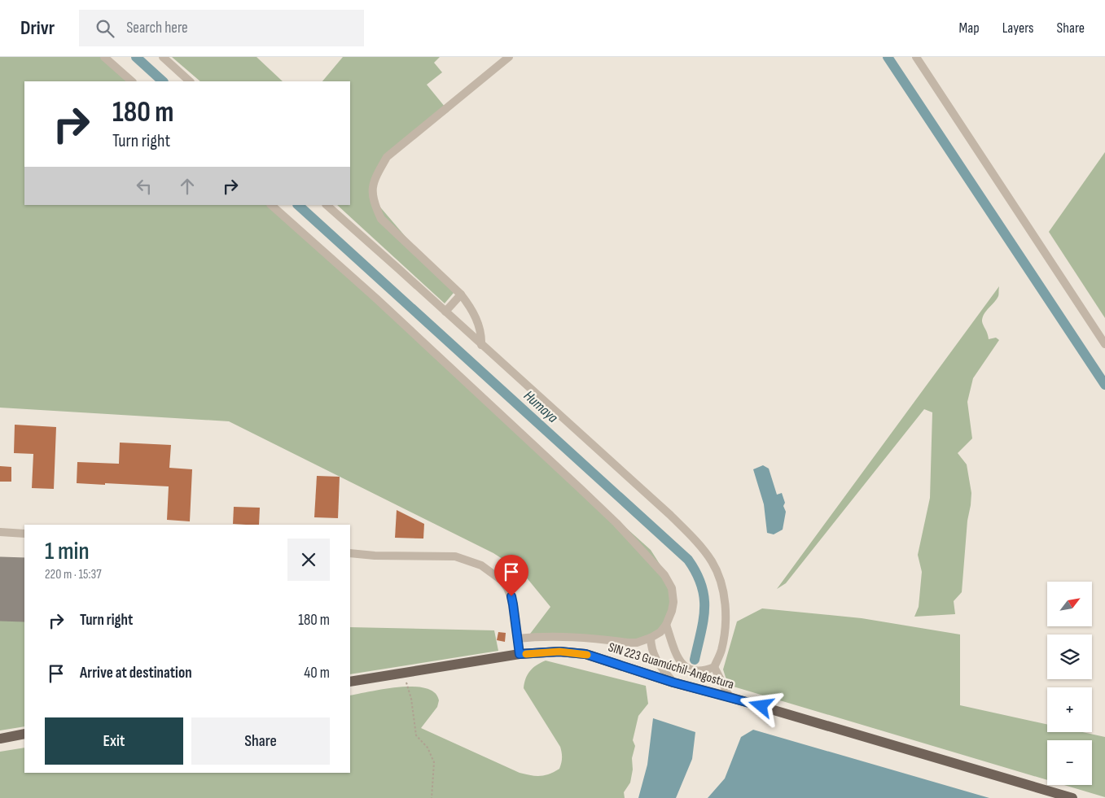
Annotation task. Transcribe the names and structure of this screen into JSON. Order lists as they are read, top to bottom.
{
  "streets": {
    "main road": ["SIN 223 Guamúchil-Angostura"]
  },
  "water": ["Humaya"],
  "north": "top right",
  "page": {
    "header": "Drivr",
    "search": "Search here",
    "nav": ["Map", "Layers", "Share"],
    "turn": ["180 m", "Turn right"],
    "heading": ["1 min", "220 m · 15:37"],
    "map_buttons": ["+", "−"],
    "list": [
      {
        "name": "Turn right",
        "value": "180 m"
      },
      {
        "name": "Arrive at destination",
        "value": "40 m"
      }
    ],
    "buttons": ["Exit", "Share"]
  }
}
